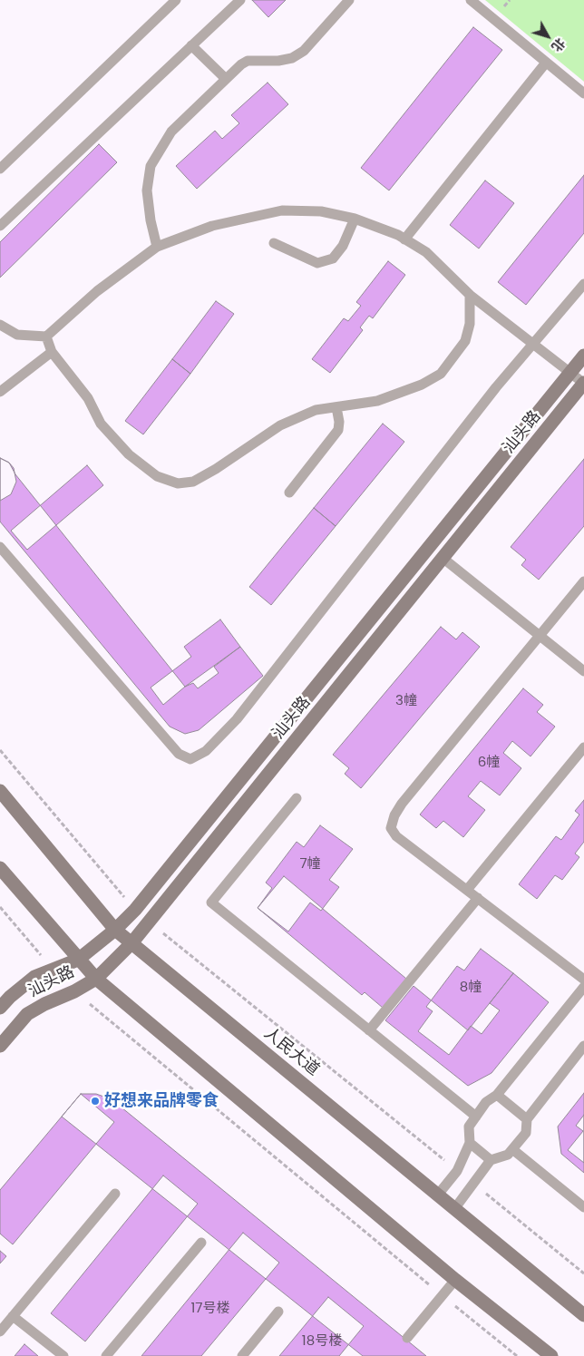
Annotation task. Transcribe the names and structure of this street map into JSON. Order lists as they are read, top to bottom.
{
  "streets": {
    "street": ["汕头路", "人民大道"]
  },
  "crossings": [
    ["汕头路", "人民大道"]
  ],
  "places": ["好想来品牌零食"],
  "house_numbers": [
    "3幢",
    "6幢",
    "7幢",
    "8幢",
    "17号楼",
    "18号楼"
  ],
  "north": "bottom right"
}
